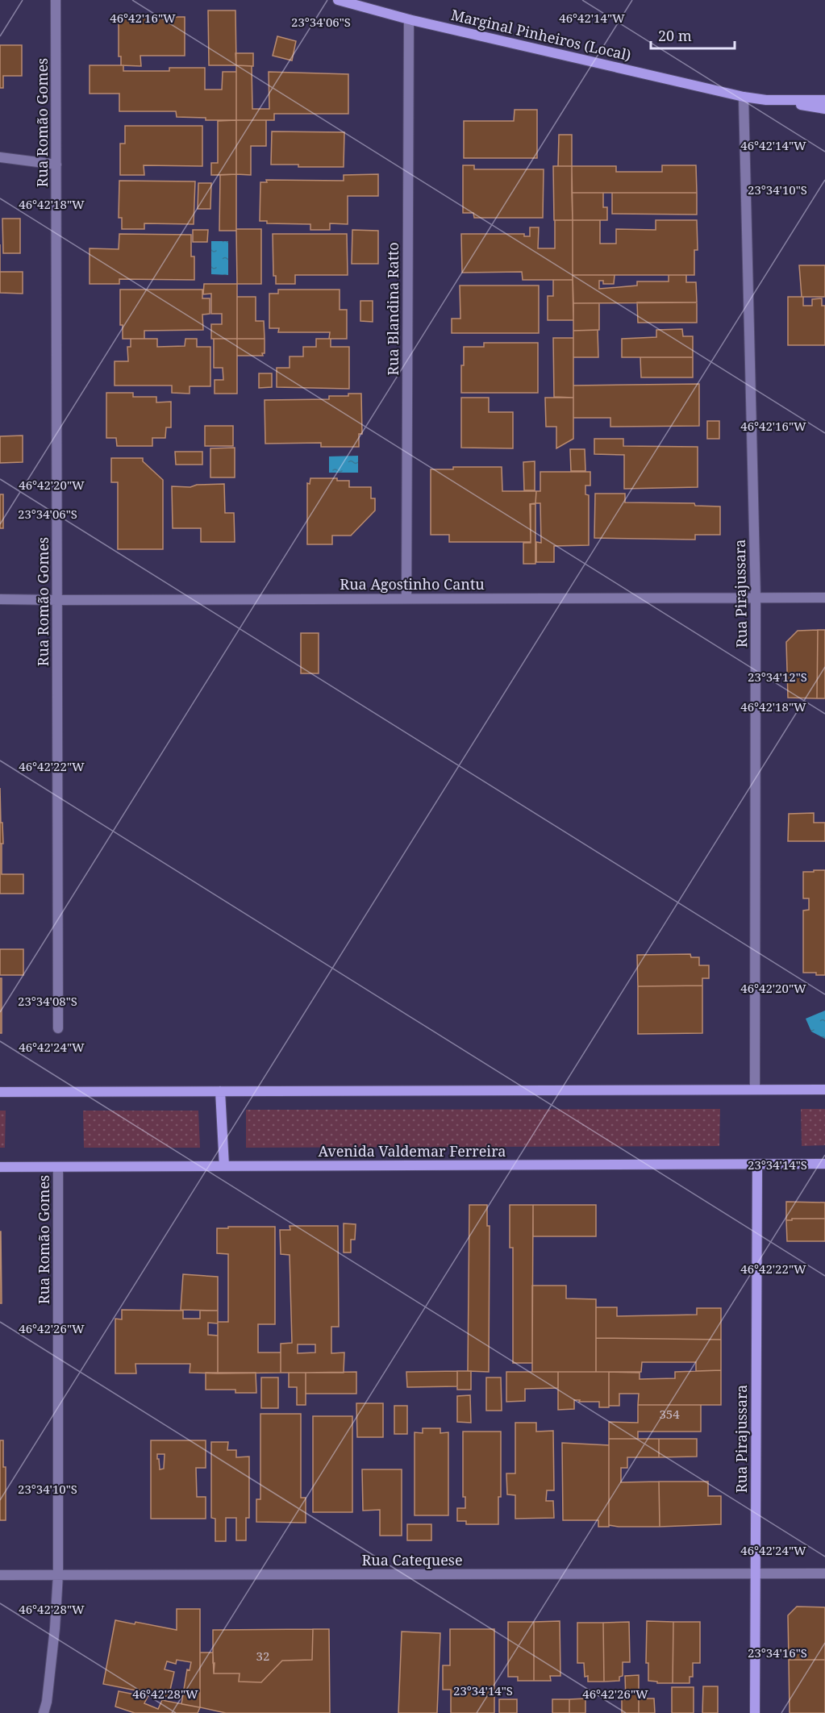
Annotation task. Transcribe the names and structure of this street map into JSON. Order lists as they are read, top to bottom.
{
  "streets": {
    "main road": ["Marginal Pinheiros (Local)", "Rua Pirajussara", "Avenida Valdemar Ferreira"],
    "street": [
      "Rua Romão Gomes",
      "Rua Blandina Ratto",
      "Rua Agostinho Cantu",
      "Rua Catequese"
    ]
  },
  "crossings": [
    ["Marginal Pinheiros (Local)", "Rua Blandina Ratto"],
    ["Marginal Pinheiros (Local)", "Rua Pirajussara"],
    ["Rua Romão Gomes", "Rua Agostinho Cantu"],
    ["Rua Romão Gomes", "Avenida Valdemar Ferreira"],
    ["Rua Romão Gomes", "Rua Catequese"],
    ["Rua Blandina Ratto", "Rua Agostinho Cantu"],
    ["Rua Agostinho Cantu", "Rua Pirajussara"],
    ["Rua Pirajussara", "Avenida Valdemar Ferreira"],
    ["Rua Pirajussara", "Rua Catequese"]
  ],
  "house_numbers": ["354", "32"],
  "scale_bar": "20 m",
  "coordinates": [
    "46°42'14\"W",
    "46°42'16\"W",
    "23°34'06\"S",
    "23°34'10\"S",
    "46°42'18\"W",
    "46°42'20\"W",
    "23°34'12\"S",
    "46°42'22\"W",
    "23°34'08\"S",
    "46°42'24\"W",
    "23°34'14\"S",
    "46°42'26\"W",
    "46°42'28\"W",
    "23°34'16\"S"
  ]
}
